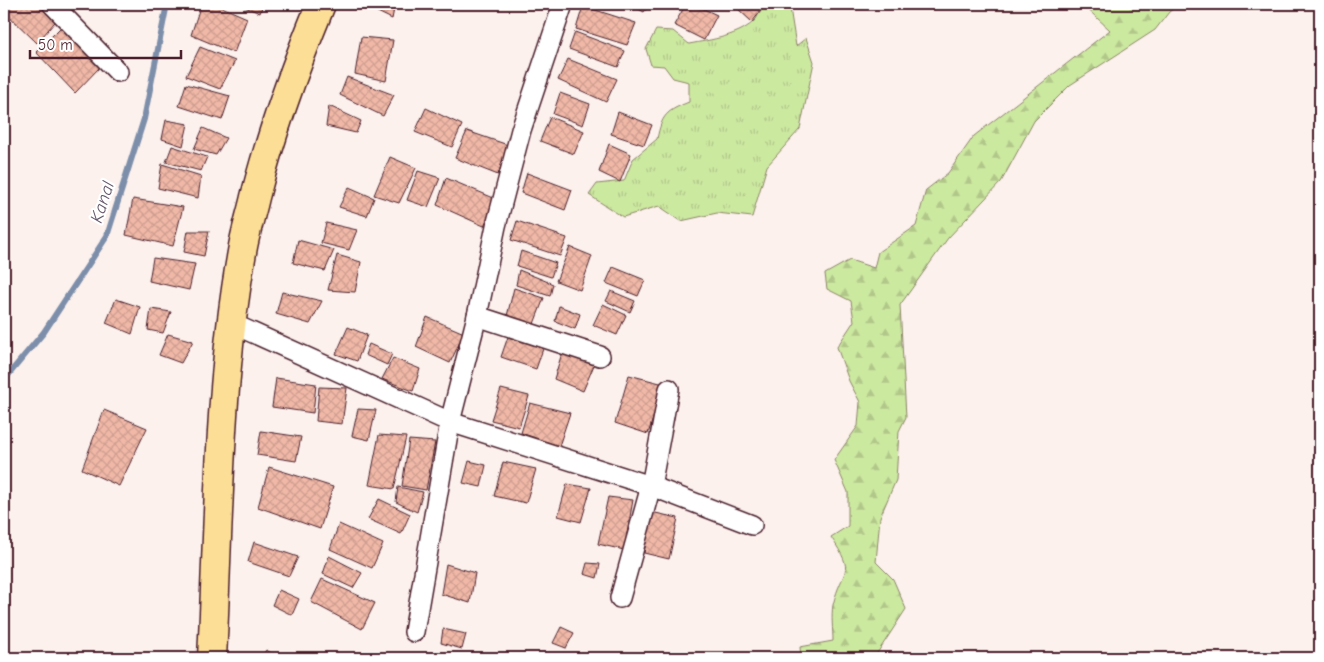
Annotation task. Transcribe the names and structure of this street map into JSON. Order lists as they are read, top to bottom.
{
  "water": ["Kanal"],
  "scale_bar": "50 m"
}
